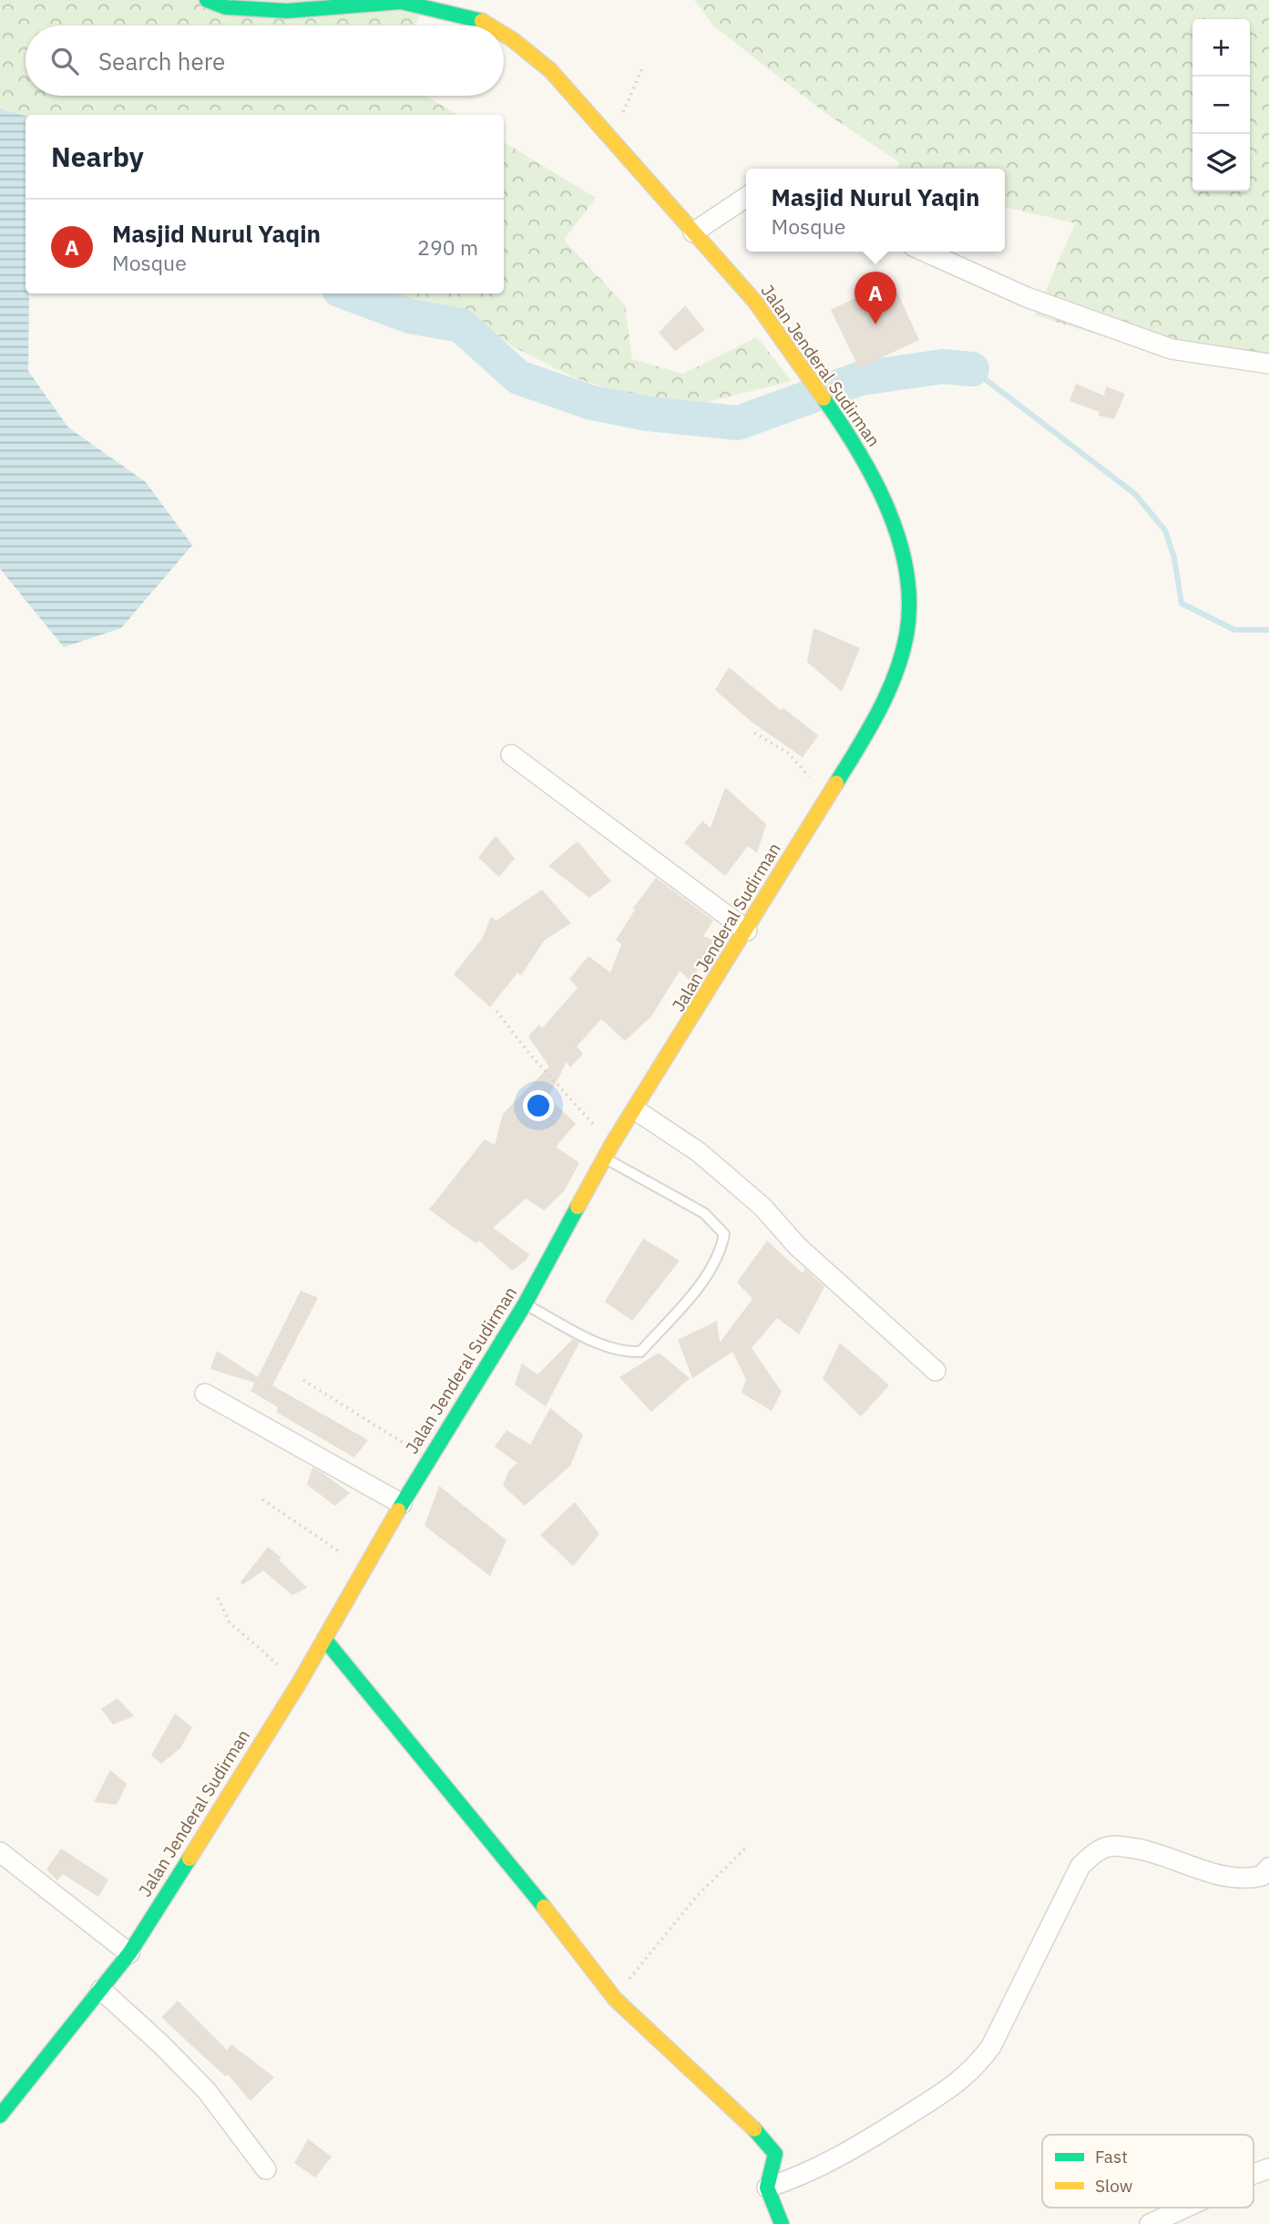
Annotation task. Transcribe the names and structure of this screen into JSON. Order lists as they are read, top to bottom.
{
  "streets": {
    "main road": ["Jalan Jenderal Sudirman"]
  },
  "legend": ["Fast", "Slow"],
  "page": {
    "map_buttons": ["+", "−"],
    "search": "Search here",
    "heading": "Nearby",
    "popup": ["Masjid Nurul Yaqin", "Mosque"],
    "list": [
      {
        "mark": "A",
        "name": "Masjid Nurul Yaqin",
        "note": "Mosque",
        "value": "290 m"
      }
    ],
    "pins": "A"
  }
}
